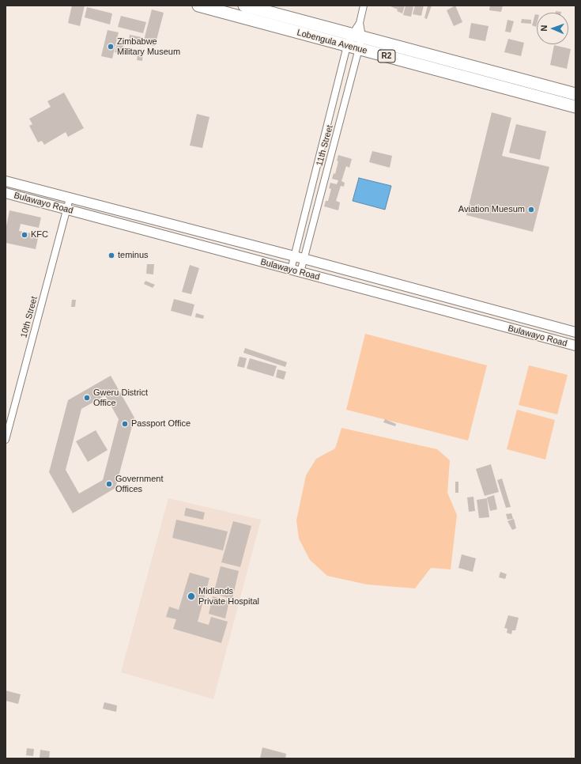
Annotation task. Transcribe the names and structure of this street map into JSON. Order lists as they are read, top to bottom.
{
  "streets": {
    "highway": ["Lobengula Avenue", "R2"],
    "street": ["11th Street", "Bulawayo Road", "10th Street"]
  },
  "crossings": [
    ["Lobengula Avenue", "11th Street"],
    ["11th Street", "Bulawayo Road"],
    ["Bulawayo Road", "10th Street"]
  ],
  "places": [
    "Zimbabwe Military Museum",
    "Aviation Muesum",
    "KFC",
    "teminus",
    "Gweru District Office",
    "Passport Office",
    "Government Offices",
    "Midlands Private Hospital"
  ],
  "north": "left"
}
